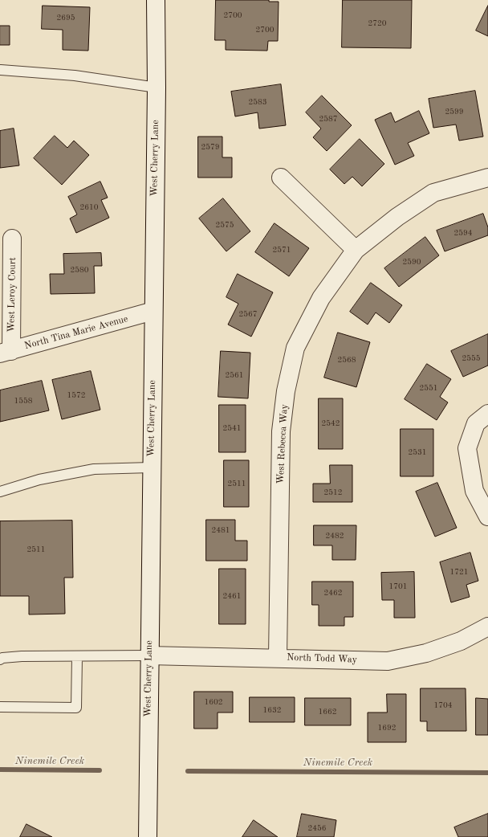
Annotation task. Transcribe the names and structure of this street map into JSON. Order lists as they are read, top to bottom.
{
  "streets": {
    "street": [
      "West Cherry Lane",
      "West Leroy Court",
      "North Tina Marie Avenue",
      "West Rebecca Way",
      "North Todd Way"
    ]
  },
  "crossings": [
    ["West Cherry Lane", "North Tina Marie Avenue"],
    ["West Cherry Lane", "North Todd Way"],
    ["West Leroy Court", "North Tina Marie Avenue"],
    ["West Rebecca Way", "North Todd Way"]
  ],
  "water": ["Ninemile Creek"],
  "house_numbers": [
    "2700",
    "2695",
    "2720",
    "2700",
    "2583",
    "2599",
    "2587",
    "2579",
    "2610",
    "2575",
    "2594",
    "2571",
    "2590",
    "2580",
    "2567",
    "2555",
    "2568",
    "2561",
    "2551",
    "1572",
    "1558",
    "2542",
    "2541",
    "2531",
    "2511",
    "2512",
    "2481",
    "2482",
    "2511",
    "1721",
    "1701",
    "2462",
    "2461",
    "1602",
    "1704",
    "1632",
    "1662",
    "1692",
    "2456"
  ]
}
